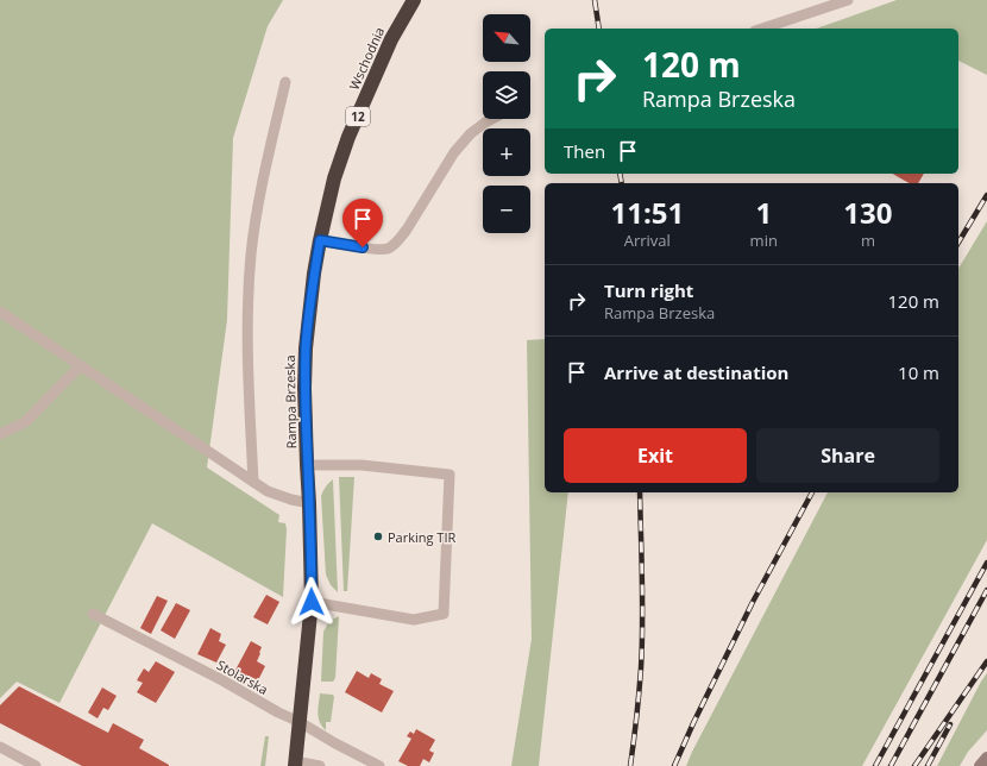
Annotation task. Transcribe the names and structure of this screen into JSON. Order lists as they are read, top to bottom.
{
  "streets": {
    "highway": ["Wschodnia", "12", "Rampa Brzeska"],
    "lane": ["Stolarska"]
  },
  "crossings": [
    ["Wschodnia", "Rampa Brzeska"],
    ["Rampa Brzeska", "Stolarska"]
  ],
  "places": ["Parking TIR"],
  "north": "top left",
  "page": {
    "map_buttons": ["+", "−"],
    "turn": ["120 m", "Rampa Brzeska"],
    "then": "Then",
    "eta": [
      "11:51",
      "Arrival",
      "1",
      "min",
      "130",
      "m"
    ],
    "list": [
      {
        "name": "Turn right",
        "note": "Rampa Brzeska",
        "value": "120 m"
      },
      {
        "name": "Arrive at destination",
        "value": "10 m"
      }
    ],
    "buttons": ["Exit", "Share"]
  }
}
